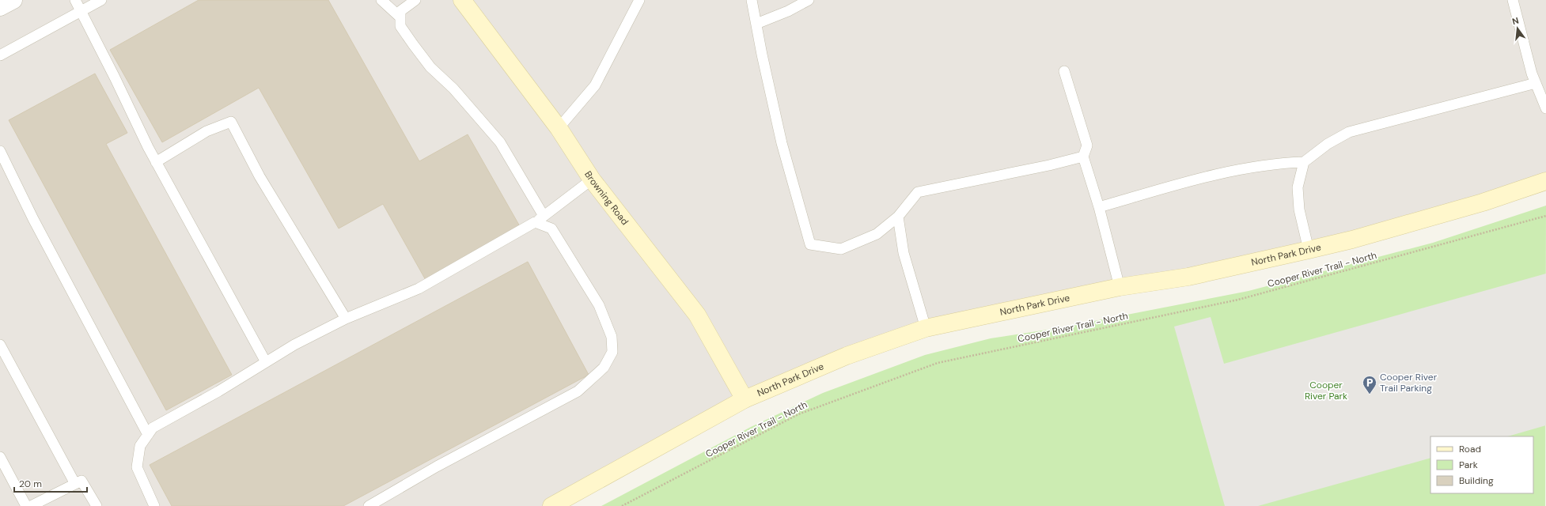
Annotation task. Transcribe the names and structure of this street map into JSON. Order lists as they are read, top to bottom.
{
  "streets": {
    "street": ["Browning Road", "North Park Drive"],
    "path": ["Cooper River Trail - North"]
  },
  "crossings": [
    ["Browning Road", "North Park Drive"]
  ],
  "parks": ["Cooper River Park"],
  "places": {
    "parking": ["Cooper River Trail Parking"]
  },
  "legend": ["Road", "Park", "Building"],
  "scale_bar": "20 m",
  "north": "top"
}
